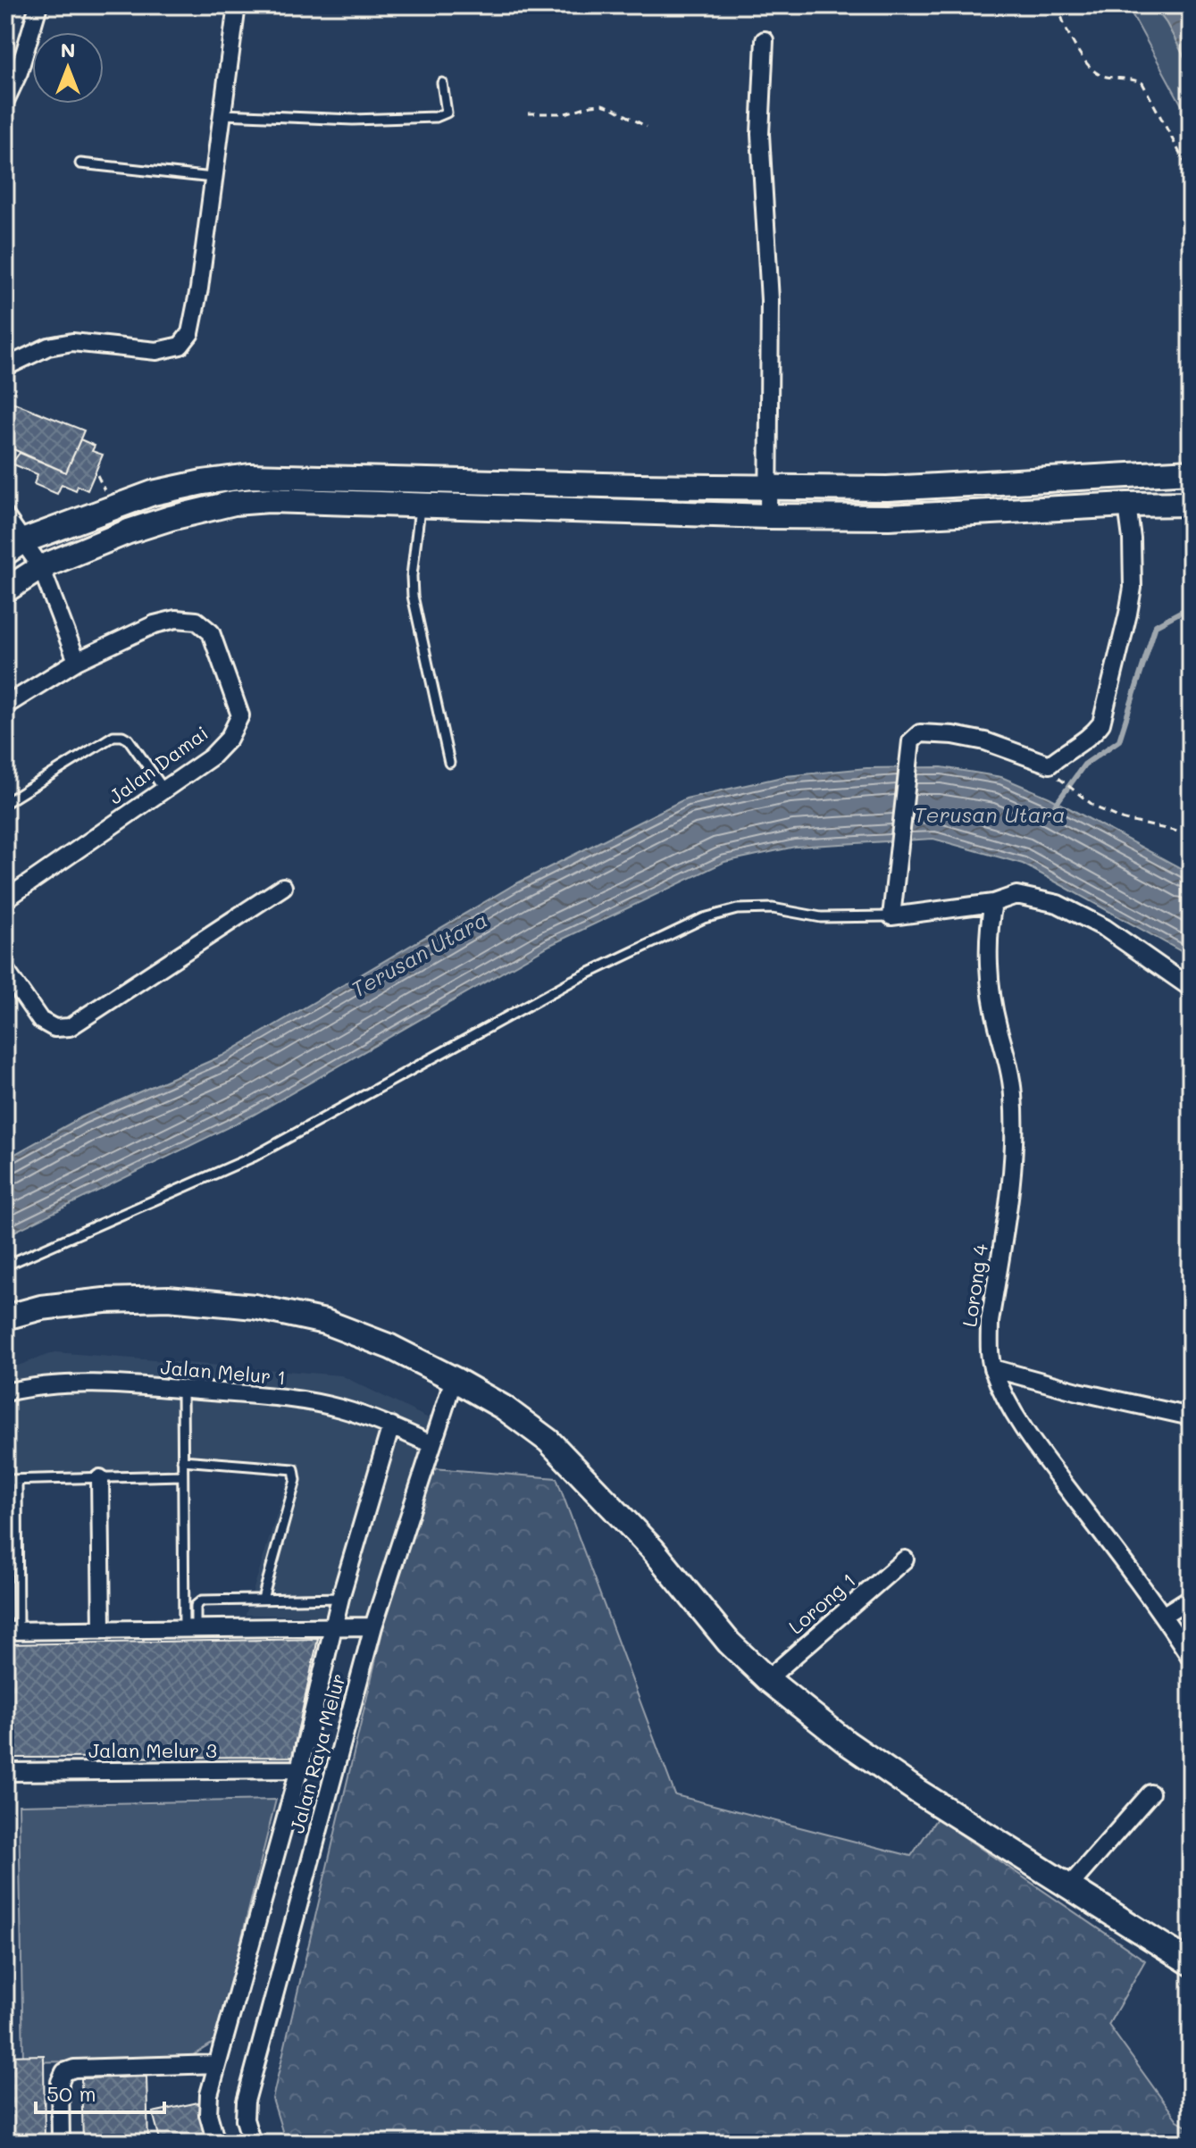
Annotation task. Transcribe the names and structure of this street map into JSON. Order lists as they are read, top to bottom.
{
  "streets": {
    "street": [
      "Jalan Damai",
      "Lorong 4",
      "Jalan Melur 1",
      "Lorong 1",
      "Jalan Melur 3",
      "Jalan Raya Melur"
    ]
  },
  "crossings": [
    ["Jalan Melur 1", "Jalan Raya Melur"]
  ],
  "water": ["Terusan Utara"],
  "scale_bar": "50 m",
  "north": "top"
}
